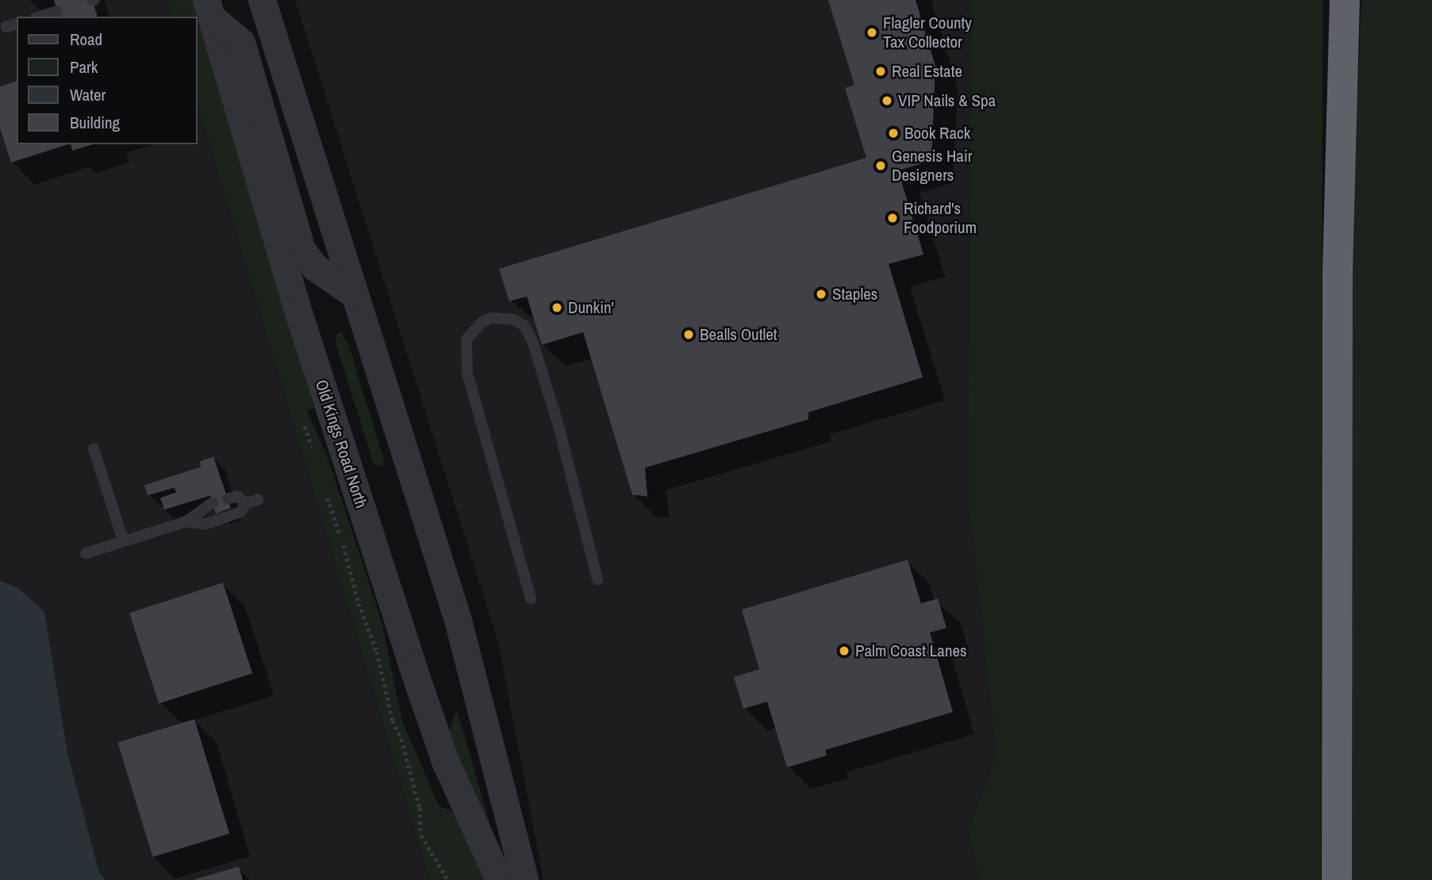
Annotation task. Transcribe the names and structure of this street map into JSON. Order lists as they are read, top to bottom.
{
  "streets": {
    "street": ["Old Kings Road North"]
  },
  "places": [
    "Flagler County Tax Collector",
    "Real Estate",
    "VIP Nails & Spa",
    "Book Rack",
    "Genesis Hair Designers",
    "Richard's Foodporium",
    "Staples",
    "Dunkin'",
    "Bealls Outlet",
    "Palm Coast Lanes"
  ],
  "legend": [
    "Road",
    "Park",
    "Water",
    "Building"
  ]
}
